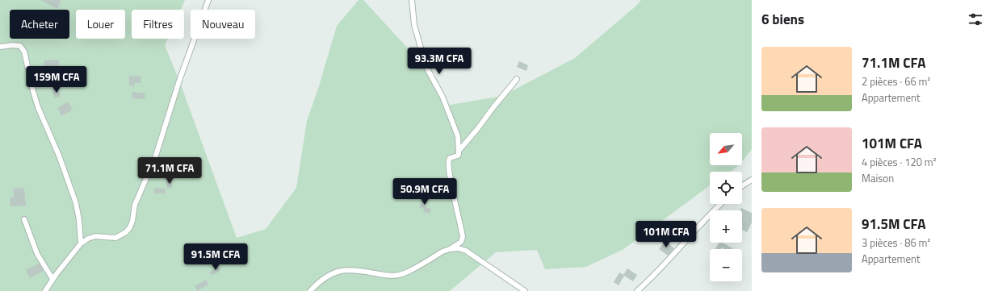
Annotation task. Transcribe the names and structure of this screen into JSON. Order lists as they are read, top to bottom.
{
  "north": "bottom left",
  "page": {
    "heading": "6 biens",
    "chip": [
      "Acheter",
      "Louer",
      "Filtres",
      "Nouveau"
    ],
    "list": [
      {
        "name": "71.1M CFA",
        "note": "2 pièces · 66 m² · Appartement"
      },
      {
        "name": "101M CFA",
        "note": "4 pièces · 120 m² · Maison"
      },
      {
        "name": "91.5M CFA",
        "note": "3 pièces · 86 m² · Appartement"
      }
    ],
    "price": [
      "93.3M CFA",
      "159M CFA",
      "71.1M CFA",
      "50.9M CFA",
      "101M CFA",
      "91.5M CFA"
    ],
    "map_buttons": ["+", "−"]
  }
}
